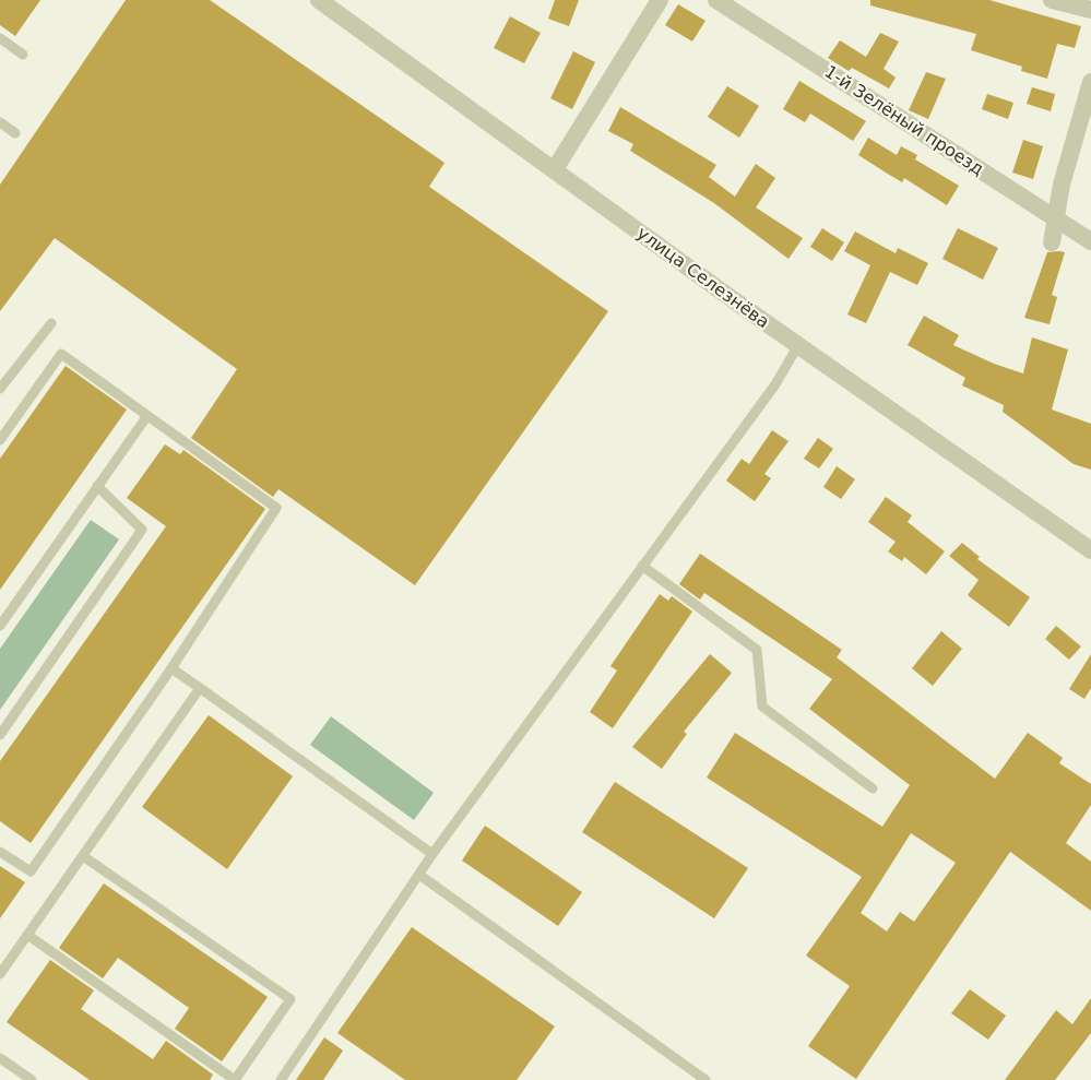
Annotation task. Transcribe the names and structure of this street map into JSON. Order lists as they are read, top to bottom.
{
  "streets": {
    "street": ["1-й Зелёный проезд", "улица Селезнёва"]
  }
}
